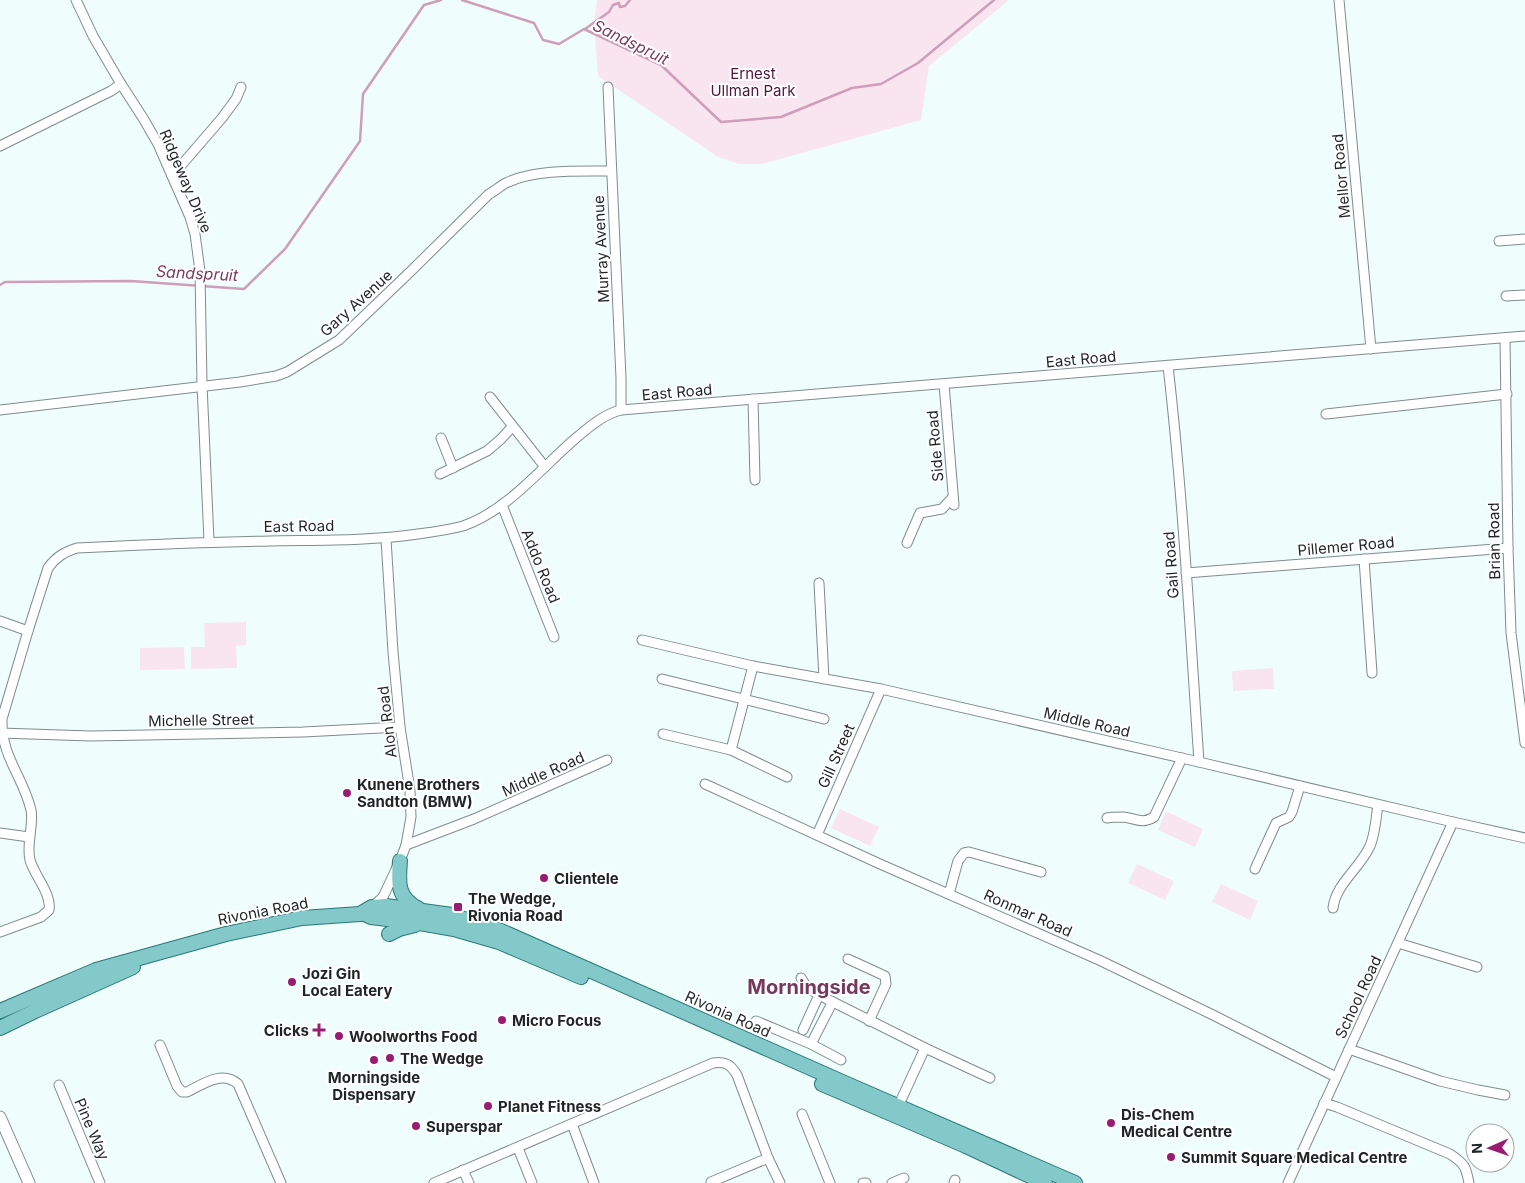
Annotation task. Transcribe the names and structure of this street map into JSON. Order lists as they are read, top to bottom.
{
  "streets": {
    "main road": ["Rivonia Road"],
    "street": [
      "Mellor Road",
      "Ridgeway Drive",
      "Murray Avenue",
      "Gary Avenue",
      "East Road",
      "Side Road",
      "Brian Road",
      "Pillemer Road",
      "Gail Road",
      "Addo Road",
      "Michelle Street",
      "Alon Road",
      "Middle Road",
      "Gill Street",
      "Ronmar Road",
      "School Road",
      "Pine Way"
    ]
  },
  "crossings": [
    ["Mellor Road", "East Road"],
    ["Ridgeway Drive", "Gary Avenue"],
    ["Ridgeway Drive", "East Road"],
    ["Murray Avenue", "Gary Avenue"],
    ["Murray Avenue", "East Road"],
    ["East Road", "Side Road"],
    ["East Road", "Brian Road"],
    ["East Road", "Gail Road"],
    ["East Road", "Addo Road"],
    ["East Road", "Michelle Street"],
    ["East Road", "Alon Road"],
    ["Brian Road", "Pillemer Road"],
    ["Pillemer Road", "Gail Road"],
    ["Gail Road", "Middle Road"],
    ["Michelle Street", "Alon Road"],
    ["Alon Road", "Middle Road"],
    ["Alon Road", "Rivonia Road"],
    ["Middle Road", "Gill Street"],
    ["Middle Road", "School Road"],
    ["Gill Street", "Ronmar Road"],
    ["Ronmar Road", "School Road"]
  ],
  "districts": ["Morningside"],
  "water": ["Sandspruit"],
  "parks": ["Ernest Ullman Park"],
  "places": {
    "other": [
      "Kunene Brothers Sandton (BMW)",
      "Clientele",
      "Jozi Gin Local Eatery",
      "Micro Focus",
      "Woolworths Food",
      "The Wedge",
      "Morningside Dispensary",
      "Planet Fitness",
      "Dis-Chem Medical Centre",
      "Superspar",
      "Summit Square Medical Centre"
    ],
    "transit": ["The Wedge, Rivonia Road"],
    "health": ["Clicks"]
  },
  "north": "left"
}
